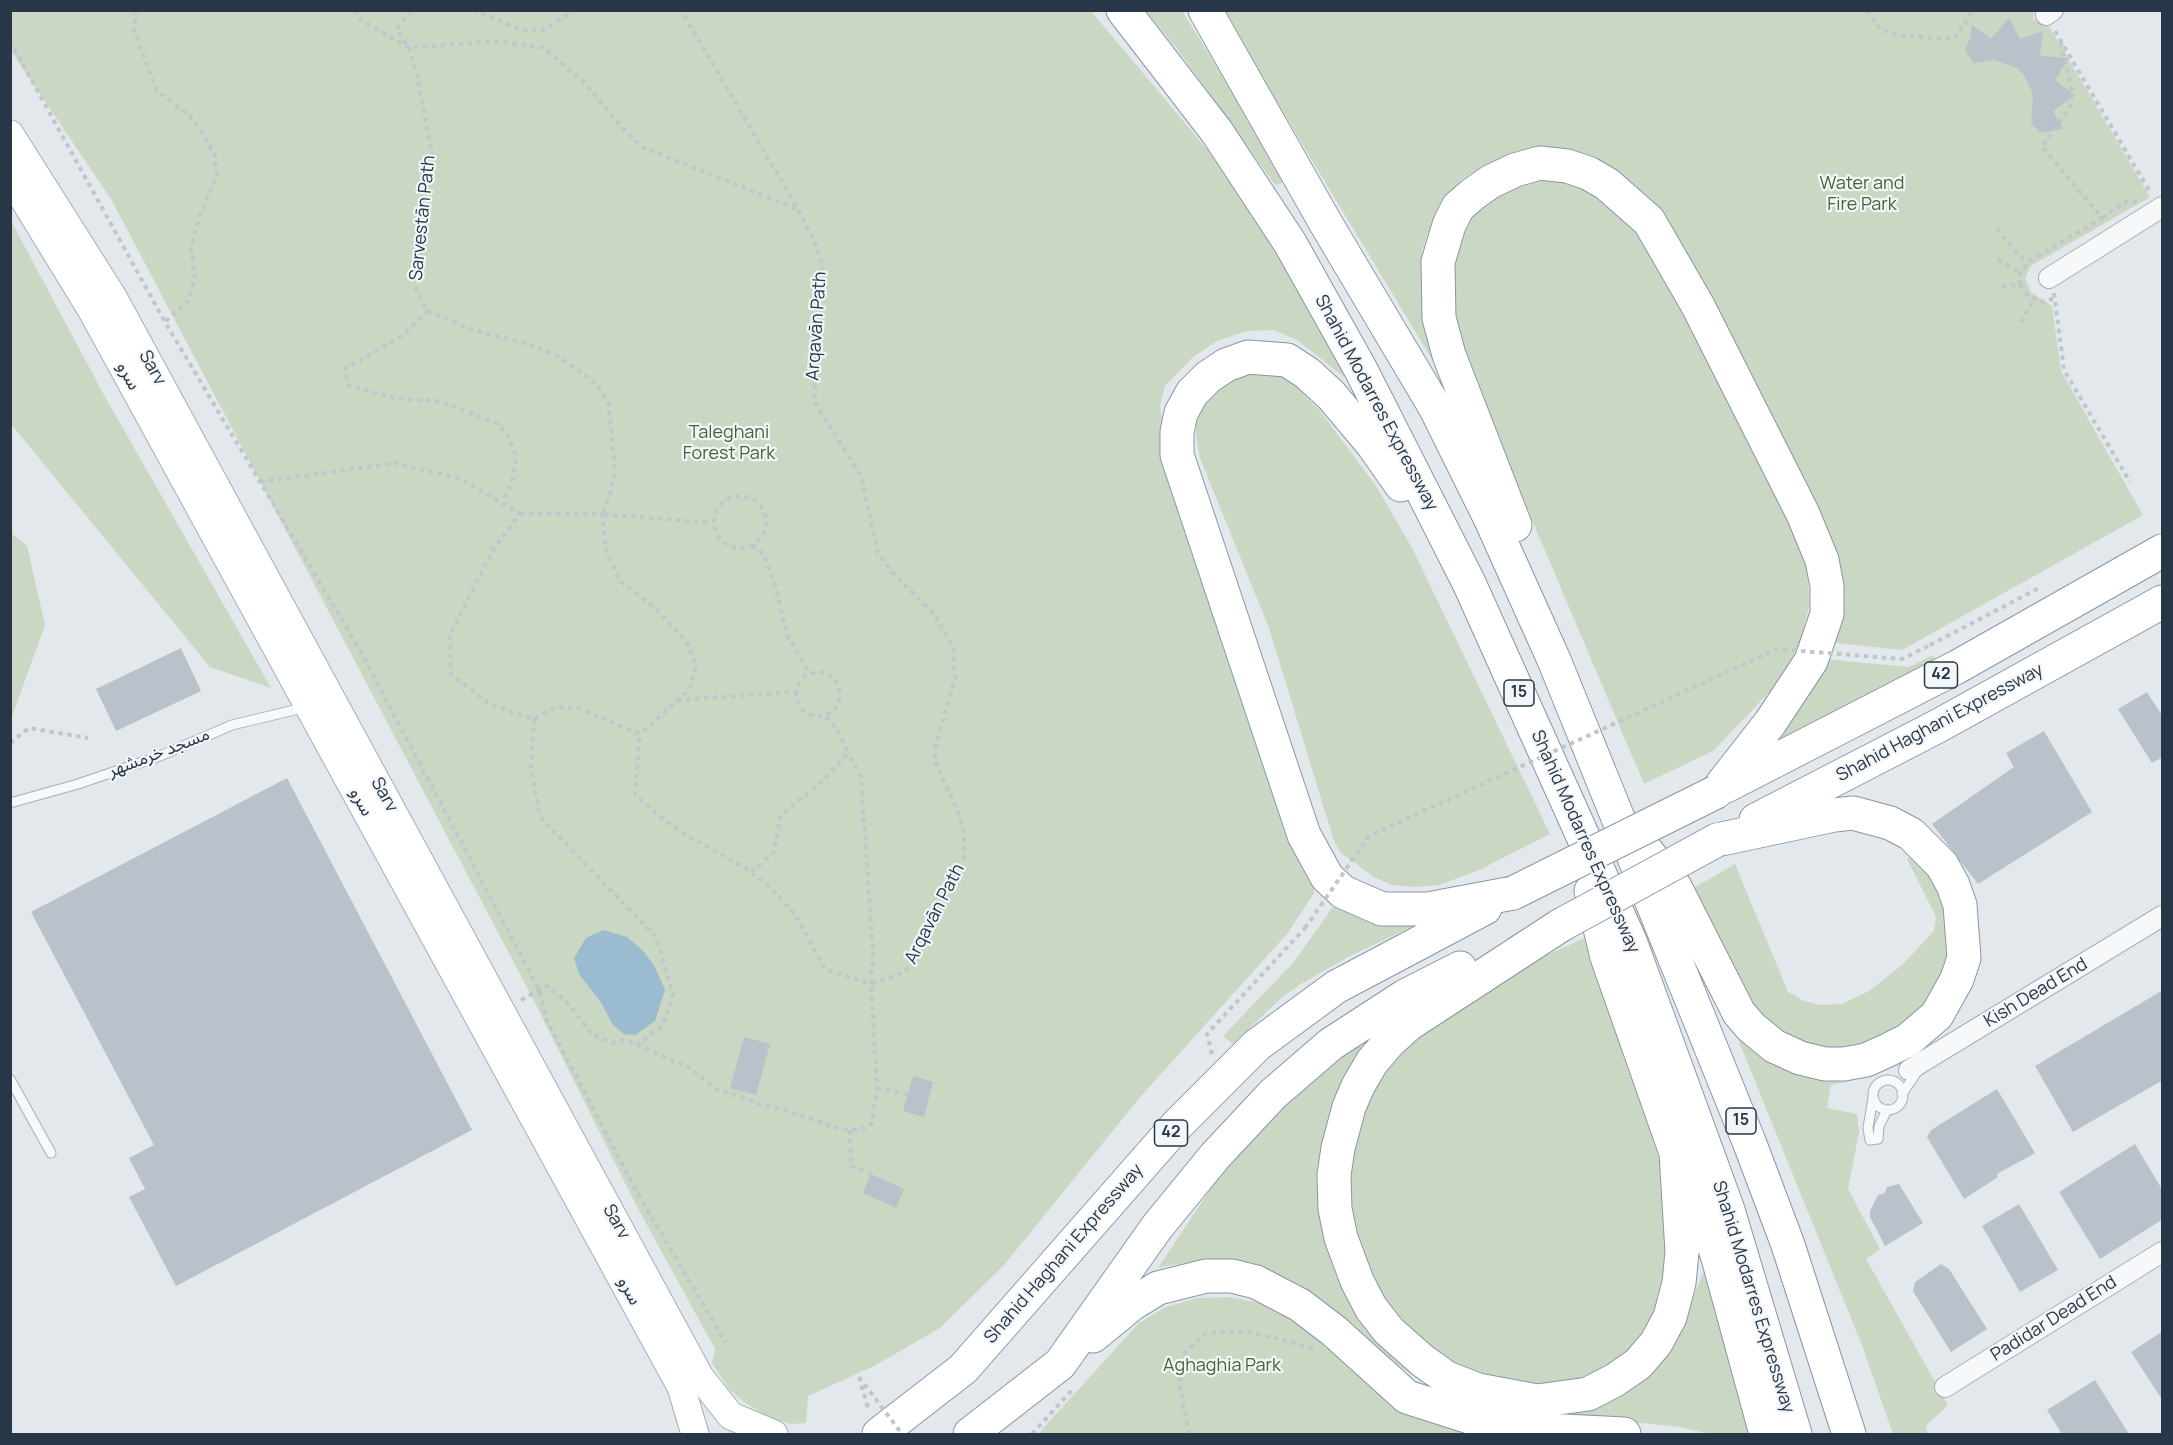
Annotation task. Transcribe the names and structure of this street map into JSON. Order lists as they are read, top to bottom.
{
  "streets": {
    "highway": [
      "Shahid Modarres Expressway",
      "42",
      "15",
      "Shahid Haghani Expressway"
    ],
    "street": [
      "Sarv",
      "سرو",
      "Kish Dead End",
      "Padidar Dead End"
    ],
    "lane": ["مسجد خرمشهر"],
    "path": ["Sarvestān Path", "Arqavān Path"]
  },
  "crossings": [
    ["سرو", "مسجد خرمشهر"],
    ["42", "Shahid Haghani Expressway"]
  ],
  "parks": ["Water and Fire Park", "Taleghani Forest Park", "Aghaghia Park"]
}
